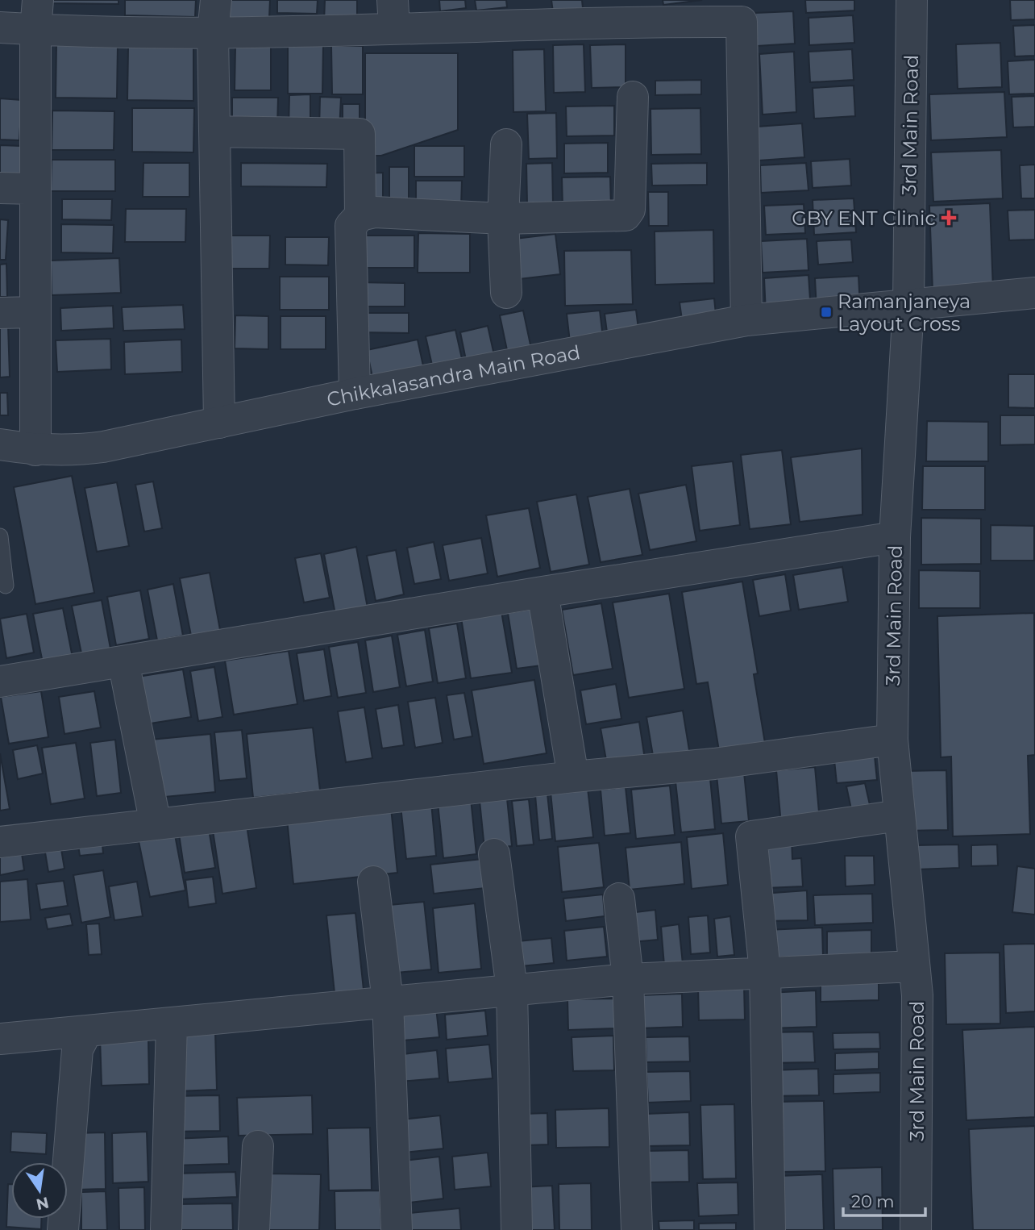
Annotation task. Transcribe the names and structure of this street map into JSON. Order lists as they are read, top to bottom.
{
  "streets": {
    "street": ["3rd Main Road", "Chikkalasandra Main Road"]
  },
  "crossings": [
    ["3rd Main Road", "Chikkalasandra Main Road"]
  ],
  "places": {
    "health": ["GBY ENT Clinic"],
    "transit": ["Ramanjaneya Layout Cross"]
  },
  "scale_bar": "20 m",
  "north": "bottom"
}
